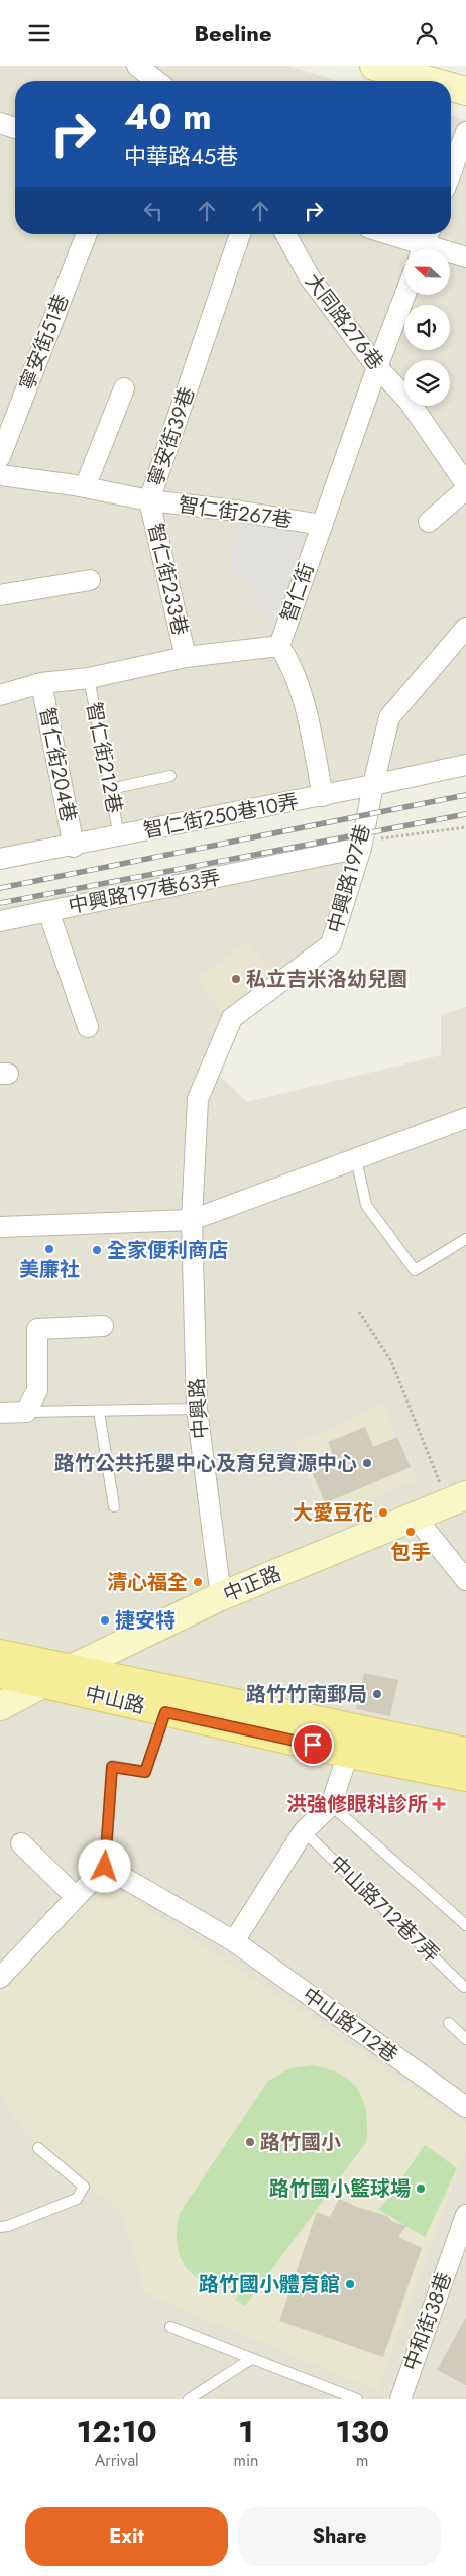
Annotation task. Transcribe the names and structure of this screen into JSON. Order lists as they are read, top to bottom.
{
  "streets": {
    "main road": ["中山路"],
    "street": [
      "大同路276巷",
      "寧安街51巷",
      "寧安街39巷",
      "智仁街267巷",
      "智仁街233巷",
      "智仁街",
      "智仁街204巷",
      "智仁街250巷10弄",
      "中興路197巷",
      "中興路197巷63弄",
      "中興路",
      "中正路",
      "中山路712巷",
      "中和街38巷"
    ],
    "lane": ["智仁街212巷", "中山路712巷7弄"]
  },
  "crossings": [
    ["大同路276巷", "智仁街"],
    ["寧安街39巷", "智仁街267巷"],
    ["寧安街39巷", "智仁街233巷"],
    ["智仁街267巷", "智仁街233巷"],
    ["智仁街267巷", "智仁街"],
    ["智仁街233巷", "智仁街"],
    ["智仁街", "智仁街212巷"],
    ["智仁街", "智仁街204巷"],
    ["智仁街212巷", "智仁街250巷10弄"],
    ["智仁街204巷", "智仁街250巷10弄"],
    ["智仁街250巷10弄", "中興路197巷"],
    ["中興路197巷", "中興路197巷63弄"],
    ["中興路197巷", "中興路"],
    ["中興路", "中正路"],
    ["中正路", "中山路"]
  ],
  "places": {
    "other": [
      "私立吉米洛幼兒園",
      "美廉社",
      "全家便利商店",
      "路竹公共托嬰中心及育兒資源中心",
      "大愛豆花",
      "包手",
      "清心福全",
      "捷安特",
      "路竹竹南郵局",
      "路竹國小",
      "路竹國小籃球場",
      "路竹國小體育館"
    ],
    "health": ["洪強修眼科診所"]
  },
  "north": "left",
  "page": {
    "header": "Beeline",
    "turn": ["40 m", "中華路45巷"],
    "eta": [
      "12:10",
      "Arrival",
      "1",
      "min",
      "130",
      "m"
    ],
    "buttons": ["Exit", "Share"]
  }
}
